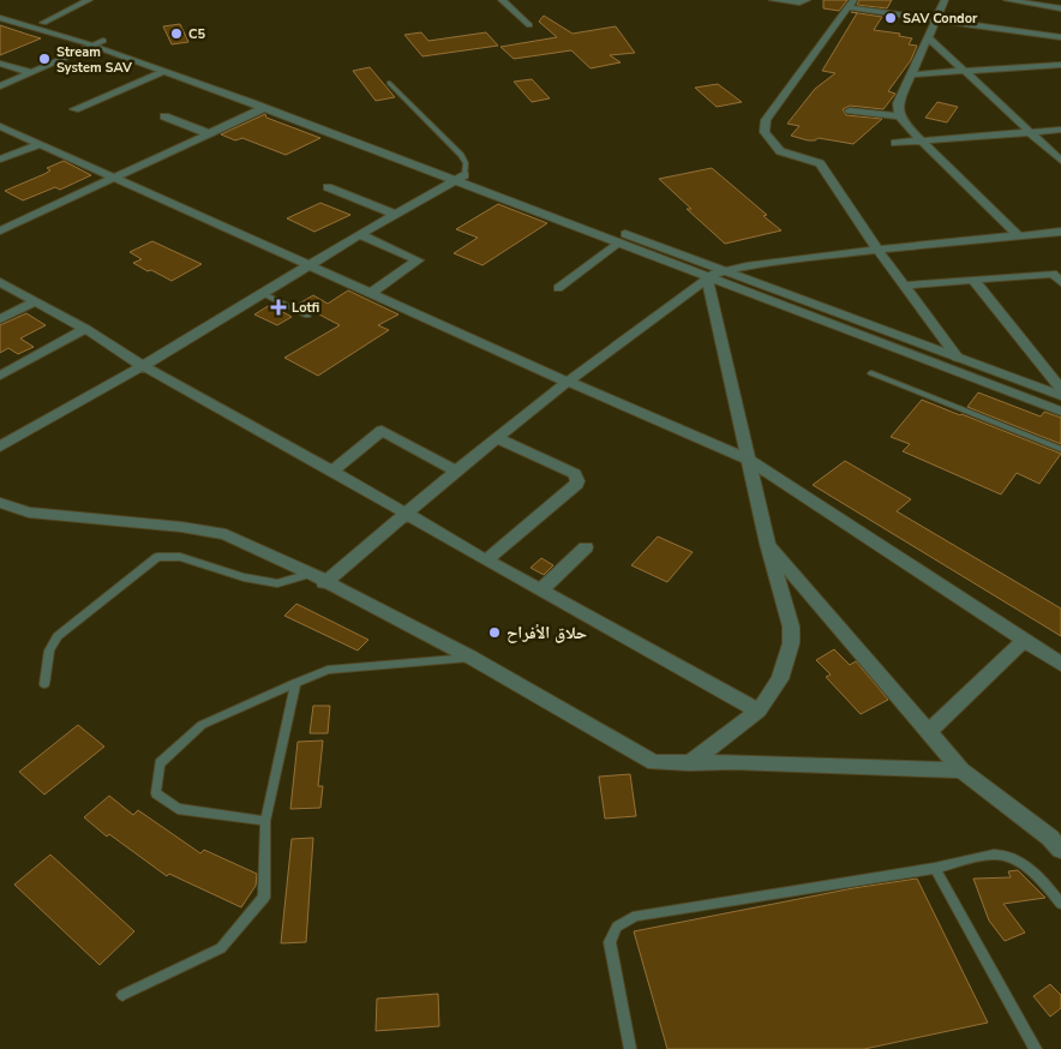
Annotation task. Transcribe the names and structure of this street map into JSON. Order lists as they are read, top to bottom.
{
  "places": {
    "other": [
      "SAV Condor",
      "C5",
      "Stream System SAV",
      "حلاق الأفراح"
    ],
    "health": ["Lotfi"]
  }
}
